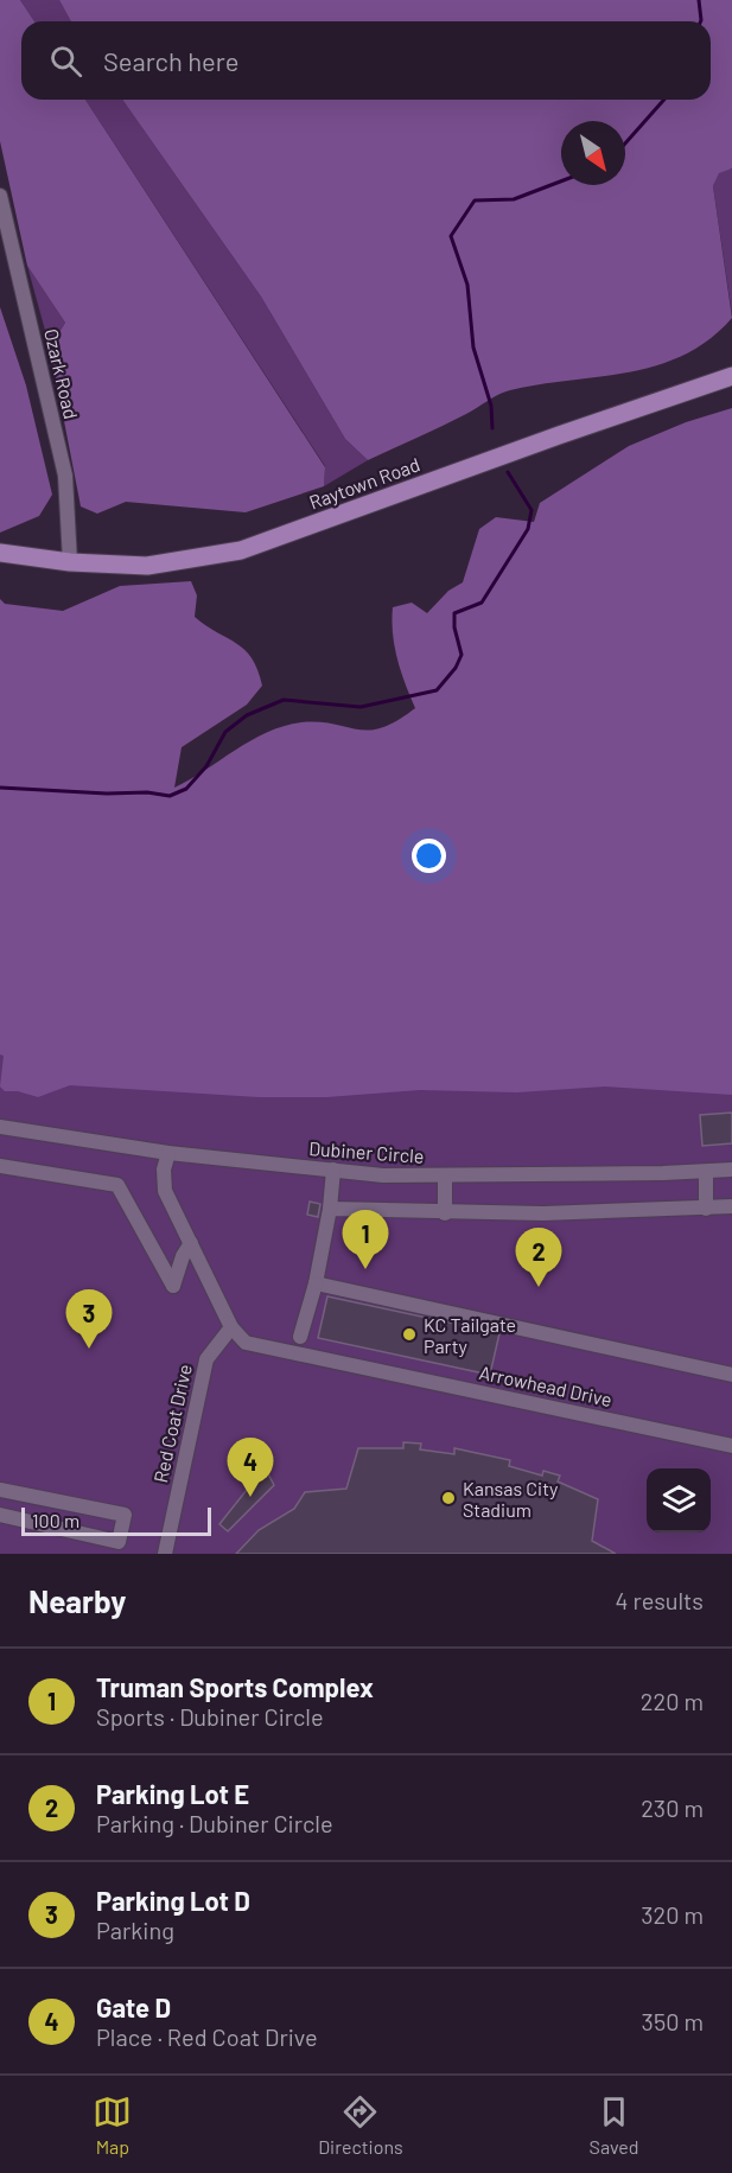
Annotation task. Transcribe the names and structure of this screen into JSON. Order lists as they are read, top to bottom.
{
  "streets": {
    "main road": ["Raytown Road"],
    "street": [
      "Ozark Road",
      "Dubiner Circle",
      "Arrowhead Drive",
      "Red Coat Drive"
    ]
  },
  "crossings": [
    ["Ozark Road", "Raytown Road"],
    ["Arrowhead Drive", "Red Coat Drive"]
  ],
  "places": ["KC Tailgate Party", "Kansas City Stadium"],
  "scale_bar": "100 m",
  "north": "bottom right",
  "page": {
    "search": "Search here",
    "pins": [
      "1",
      "2",
      "3",
      "4"
    ],
    "scale": "100 m",
    "heading": ["Nearby", "4 results"],
    "list": [
      {
        "mark": "1",
        "name": "Truman Sports Complex",
        "note": "Sports · Dubiner Circle",
        "value": "220 m"
      },
      {
        "mark": "2",
        "name": "Parking Lot E",
        "note": "Parking · Dubiner Circle",
        "value": "230 m"
      },
      {
        "mark": "3",
        "name": "Parking Lot D",
        "note": "Parking",
        "value": "320 m"
      },
      {
        "mark": "4",
        "name": "Gate D",
        "note": "Place · Red Coat Drive",
        "value": "350 m"
      }
    ],
    "nav": ["Map", "Directions", "Saved"]
  }
}
